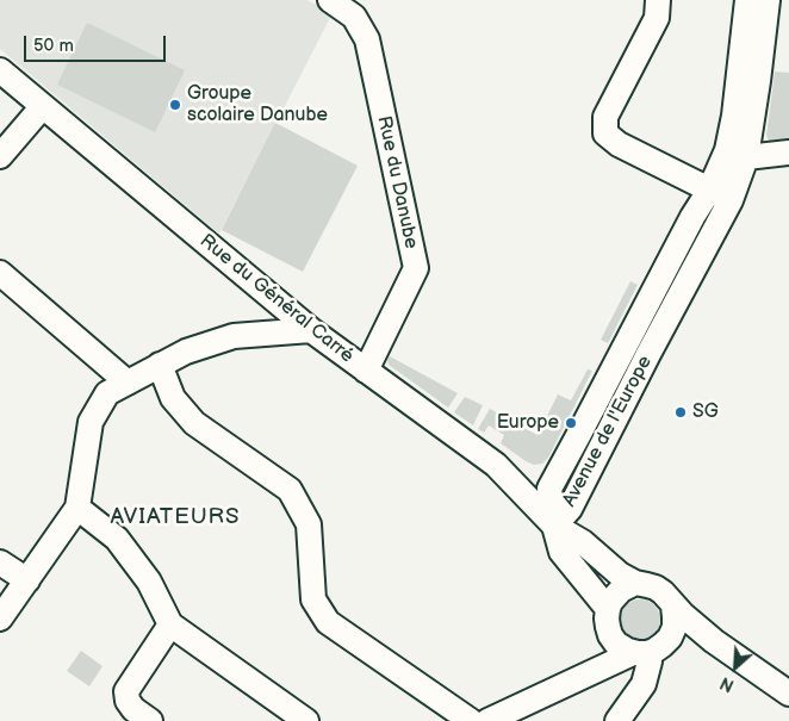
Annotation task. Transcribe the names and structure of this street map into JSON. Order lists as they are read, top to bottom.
{
  "streets": {
    "street": ["Rue du Danube", "Rue du Général Carré", "Avenue de l'Europe"]
  },
  "crossings": [
    ["Rue du Danube", "Rue du Général Carré"],
    ["Rue du Général Carré", "Avenue de l'Europe"]
  ],
  "districts": ["AVIATEURS"],
  "places": ["Groupe scolaire Danube", "SG", "Europe"],
  "scale_bar": "50 m",
  "north": "bottom left"
}
